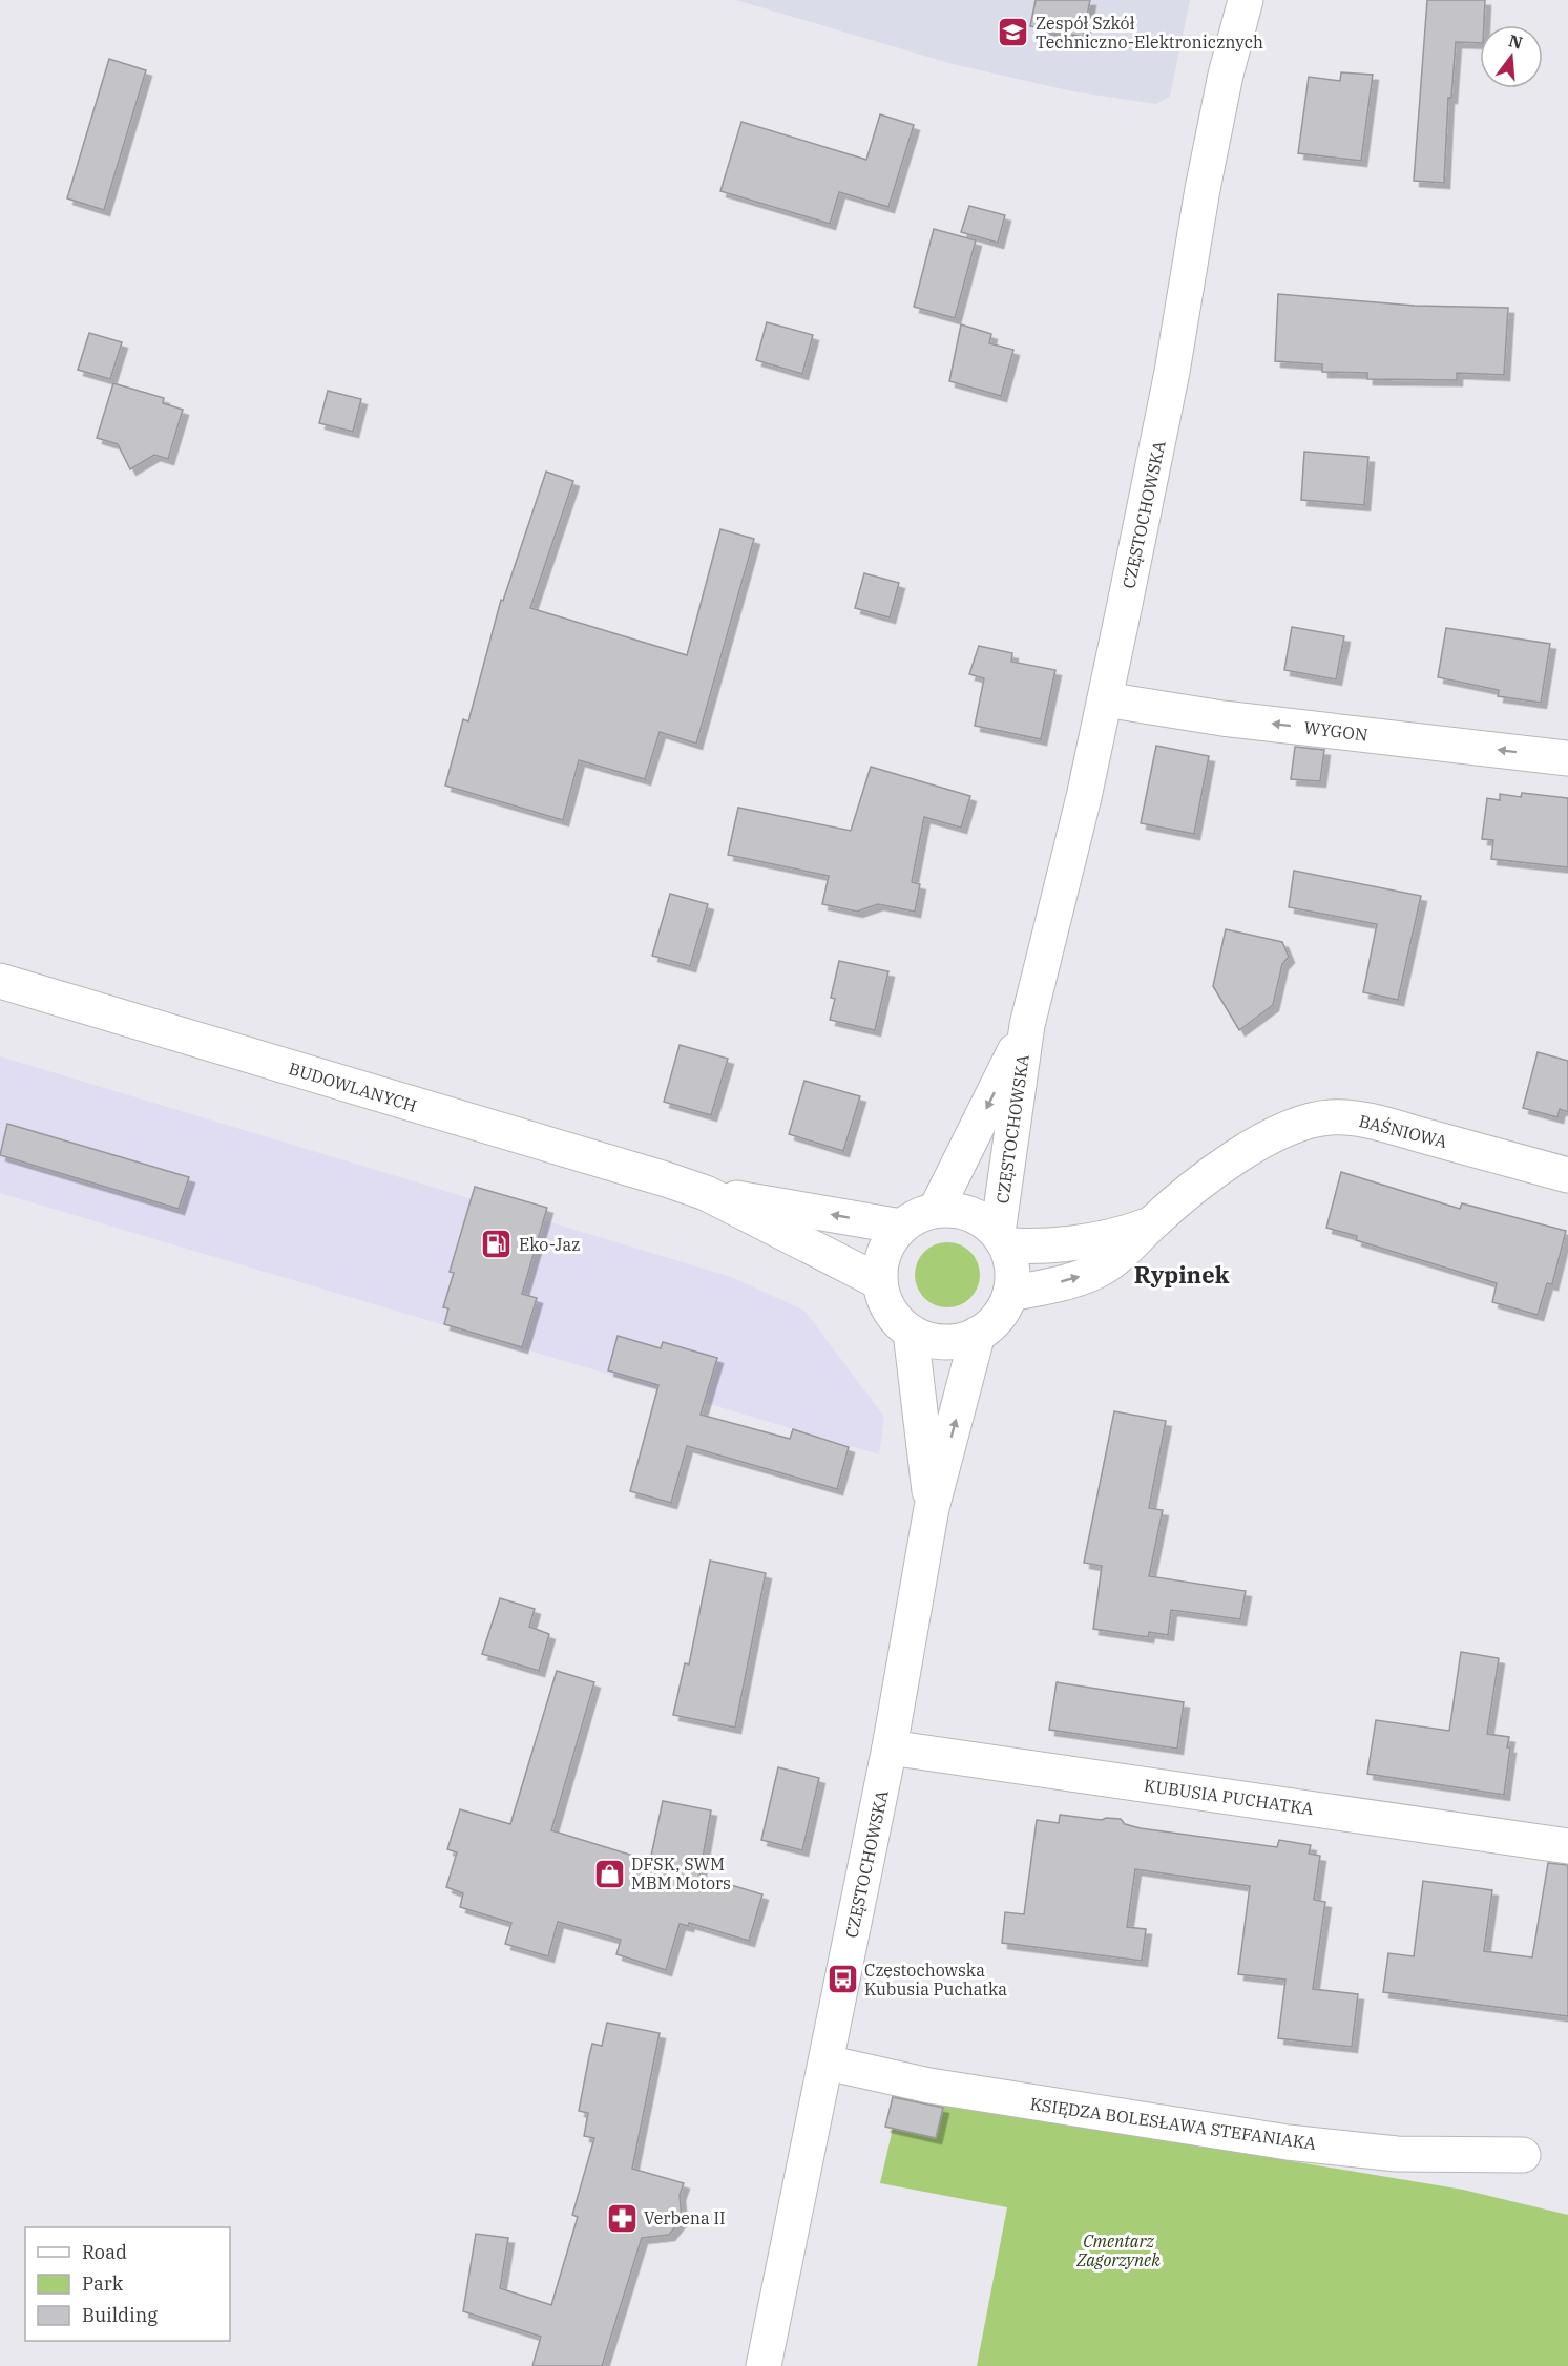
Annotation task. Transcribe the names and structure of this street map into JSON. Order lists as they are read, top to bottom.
{
  "streets": {
    "street": [
      "CZĘSTOCHOWSKA",
      "WYGON",
      "BUDOWLANYCH",
      "BAŚNIOWA",
      "KUBUSIA PUCHATKA",
      "KSIĘDZA BOLESŁAWA STEFANIAKA"
    ]
  },
  "crossings": [
    ["CZĘSTOCHOWSKA", "WYGON"],
    ["CZĘSTOCHOWSKA", "BUDOWLANYCH"],
    ["CZĘSTOCHOWSKA", "BAŚNIOWA"],
    ["CZĘSTOCHOWSKA", "KUBUSIA PUCHATKA"],
    ["CZĘSTOCHOWSKA", "KSIĘDZA BOLESŁAWA STEFANIAKA"],
    ["BUDOWLANYCH", "BAŚNIOWA"]
  ],
  "one_way": ["WYGON"],
  "districts": ["Rypinek"],
  "parks": ["Cmentarz Zagorzynek"],
  "places": {
    "school or university": ["Zespół Szkół Techniczno-Elektronicznych"],
    "fuel station": ["Eko-Jaz"],
    "shop": ["DFSK, SWM MBM Motors"],
    "bus stop": ["Częstochowska Kubusia Puchatka"],
    "pharmacy": ["Verbena II"]
  },
  "legend": ["Road", "Park", "Building"],
  "north": "top"
}
